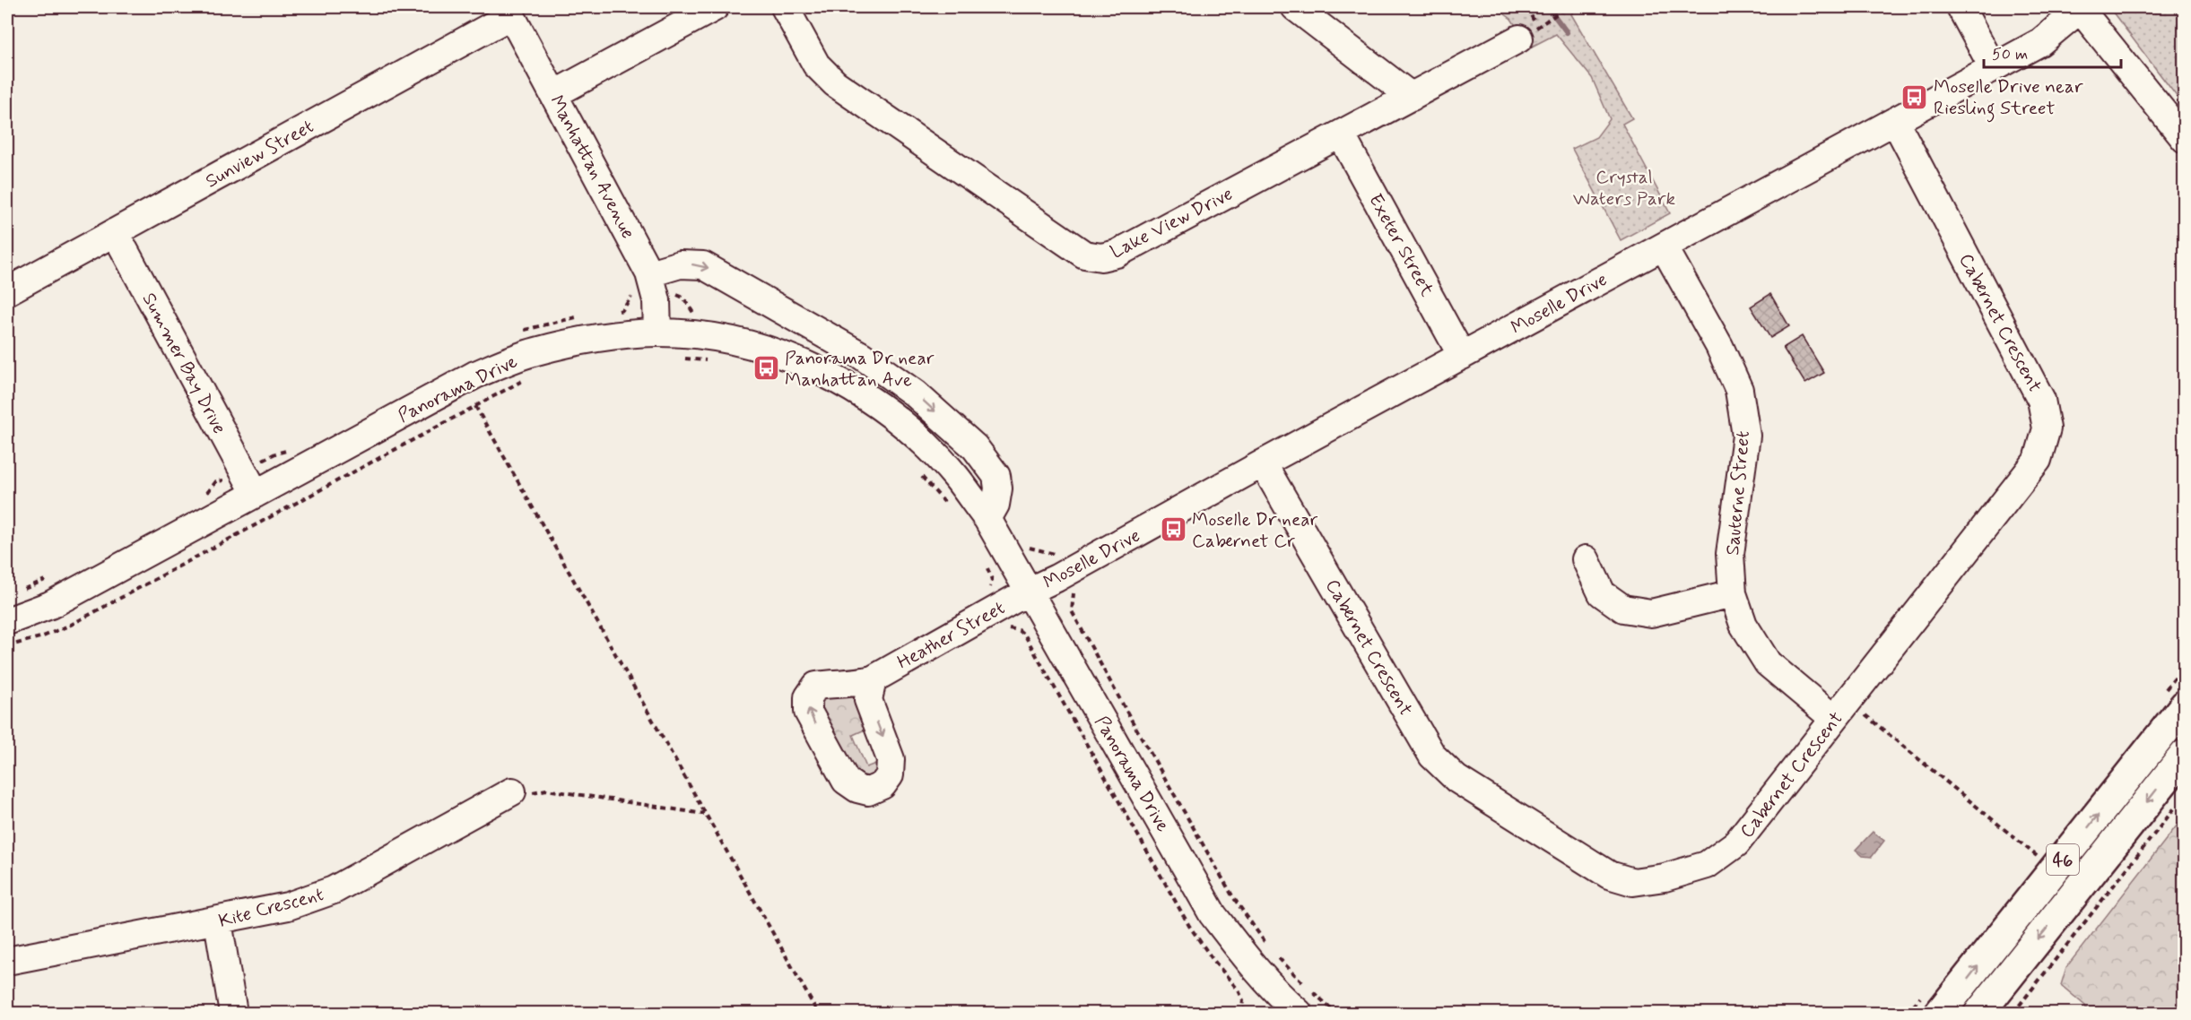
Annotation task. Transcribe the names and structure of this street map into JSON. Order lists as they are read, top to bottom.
{
  "streets": {
    "main road": ["46"],
    "street": [
      "Sunview Street",
      "Manhattan Avenue",
      "Lake View Drive",
      "Exeter Street",
      "Moselle Drive",
      "Cabernet Crescent",
      "Summer Bay Drive",
      "Panorama Drive",
      "Sauterne Street",
      "Heather Street",
      "Kite Crescent"
    ]
  },
  "crossings": [
    ["Sunview Street", "Manhattan Avenue"],
    ["Sunview Street", "Summer Bay Drive"],
    ["Manhattan Avenue", "Panorama Drive"],
    ["Lake View Drive", "Exeter Street"],
    ["Exeter Street", "Moselle Drive"],
    ["Moselle Drive", "Cabernet Crescent"],
    ["Moselle Drive", "Panorama Drive"],
    ["Moselle Drive", "Sauterne Street"],
    ["Moselle Drive", "Heather Street"],
    ["Cabernet Crescent", "Sauterne Street"],
    ["Summer Bay Drive", "Panorama Drive"],
    ["Panorama Drive", "Heather Street"]
  ],
  "parks": ["Crystal Waters Park"],
  "places": {
    "bus stop": ["Moselle Drive near Riesling Street", "Panorama Dr near Manhattan Ave", "Moselle Dr near Cabernet Cr"]
  },
  "scale_bar": "50 m"
}
